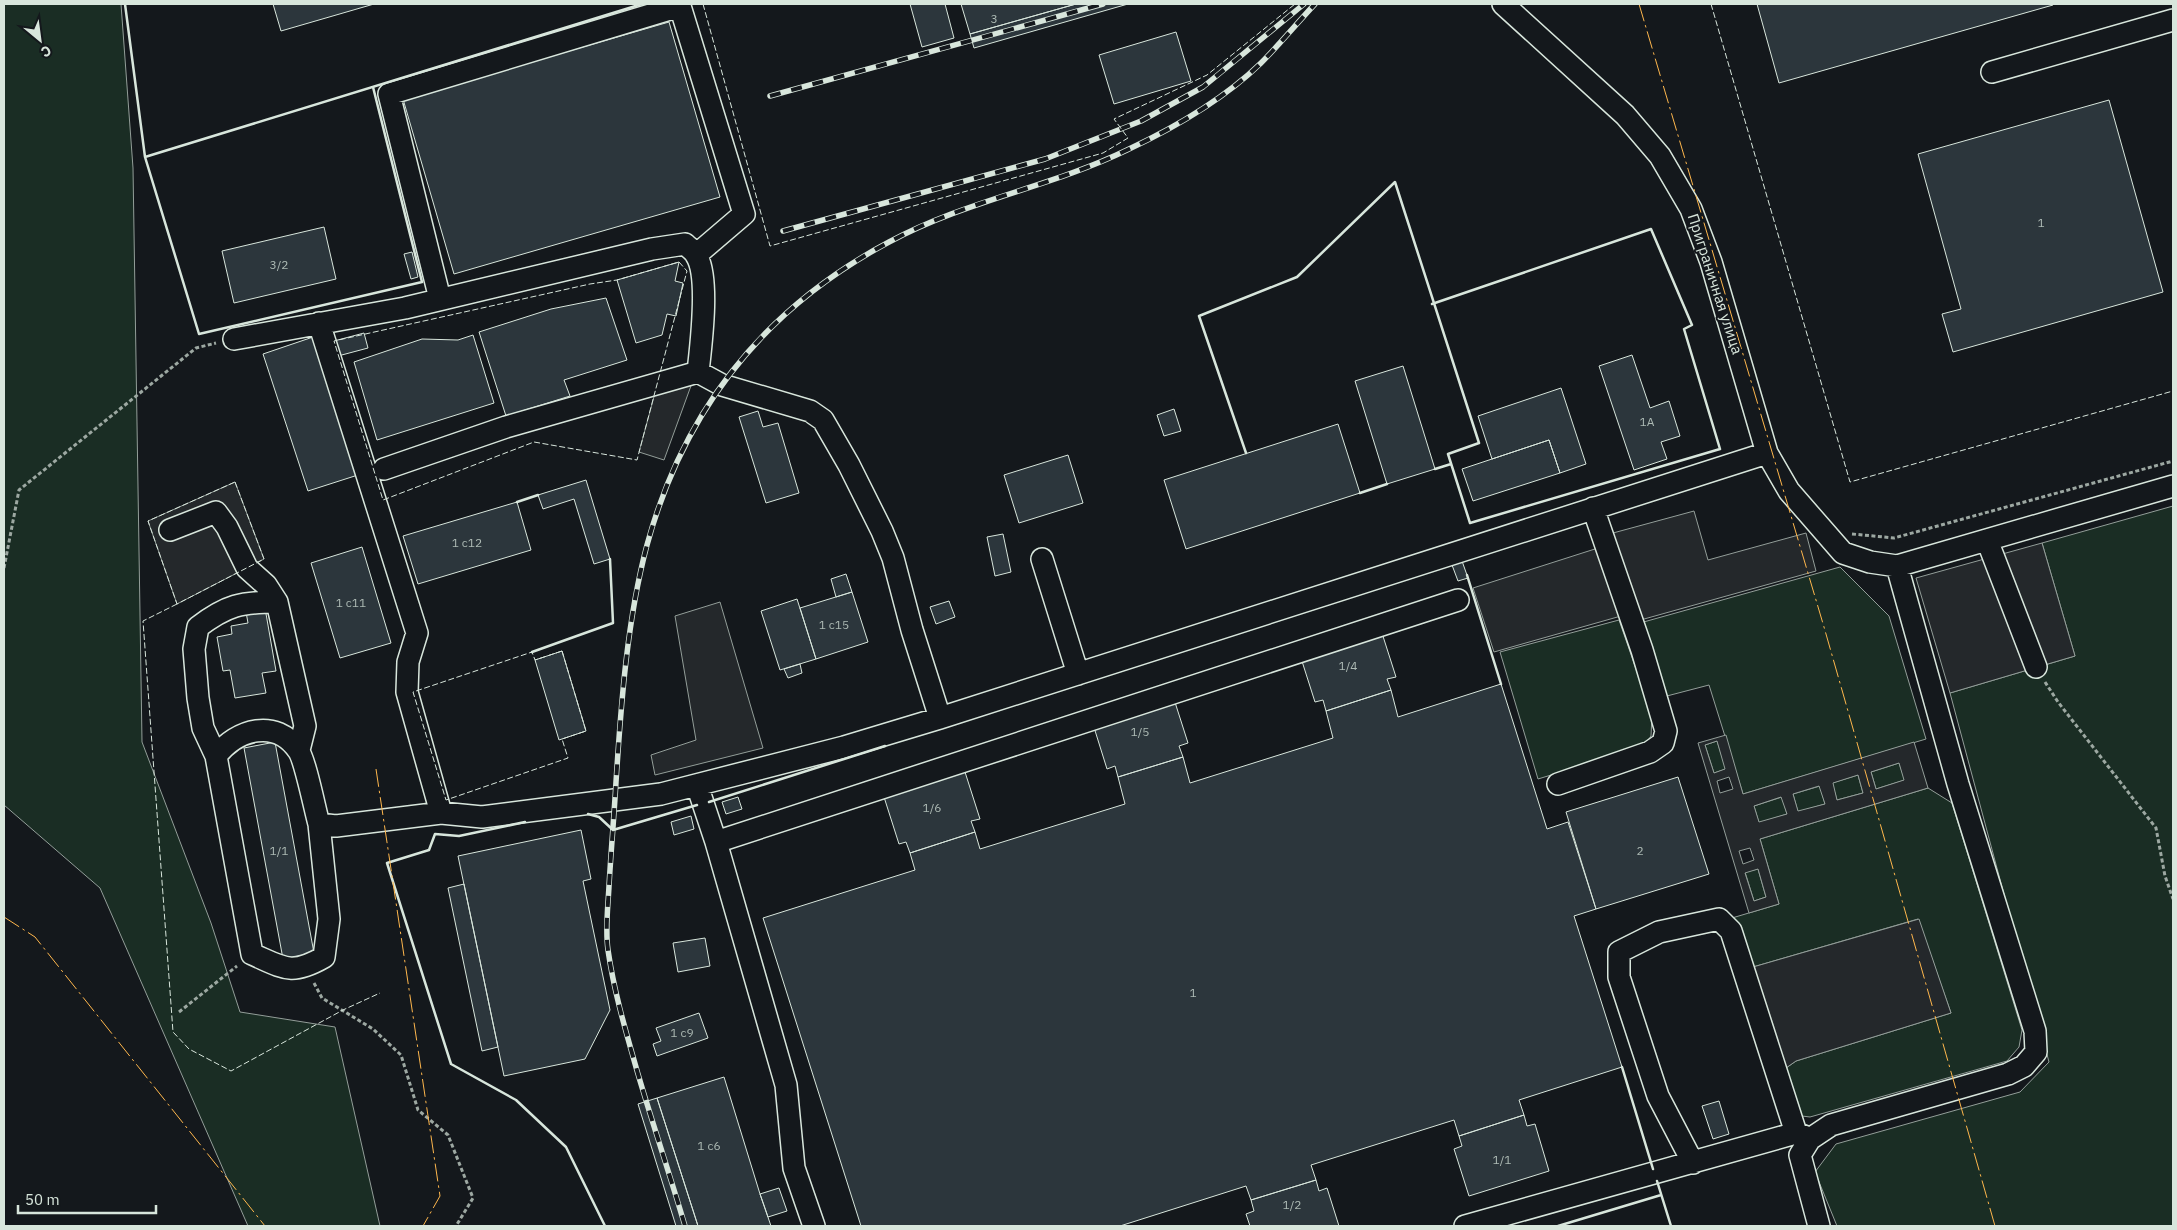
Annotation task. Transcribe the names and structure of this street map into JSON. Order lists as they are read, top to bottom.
{
  "streets": {
    "street": ["Приграничная улица"]
  },
  "house_numbers": [
    "3",
    "1",
    "3/2",
    "1А",
    "1 с12",
    "1 с11",
    "1 с15",
    "1/4",
    "1/5",
    "1/6",
    "1/1",
    "2",
    "1",
    "1 с9",
    "1 с6",
    "1/1",
    "1/2"
  ],
  "scale_bar": "50 m",
  "north": "bottom right"
}
